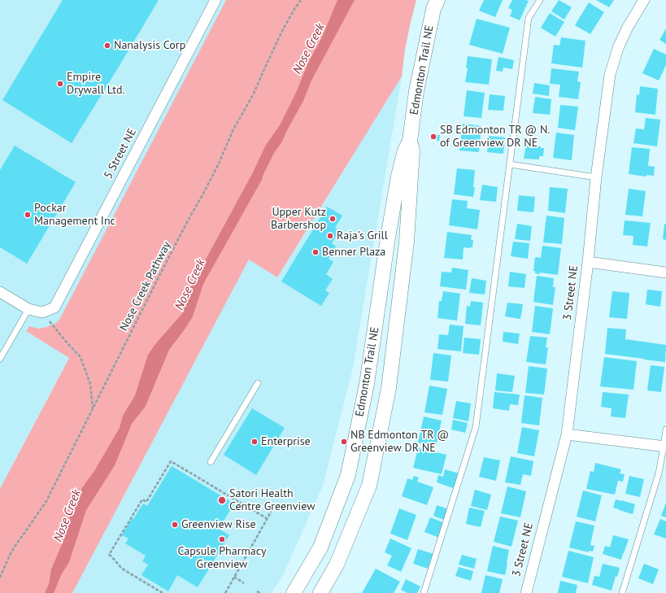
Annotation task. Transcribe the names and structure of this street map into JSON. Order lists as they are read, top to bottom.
{
  "streets": {
    "main road": ["Edmonton Trail NE"],
    "street": ["5 Street NE", "3 Street NE"],
    "path": ["Nose Creek Pathway"]
  },
  "water": ["Nose Creek"],
  "places": [
    "Nanalysis Corp",
    "Empire Drywall Ltd.",
    "SB Edmonton TR @ N. of Greenview DR NE",
    "Pockar Management Inc",
    "Upper Kutz Barbershop",
    "Raja's Grill",
    "Benner Plaza",
    "Enterprise",
    "NB Edmonton TR @ Greenview DR NE",
    "Satori Health Centre Greenview",
    "Greenview Rise",
    "Capsule Pharmacy Greenview"
  ]
}
